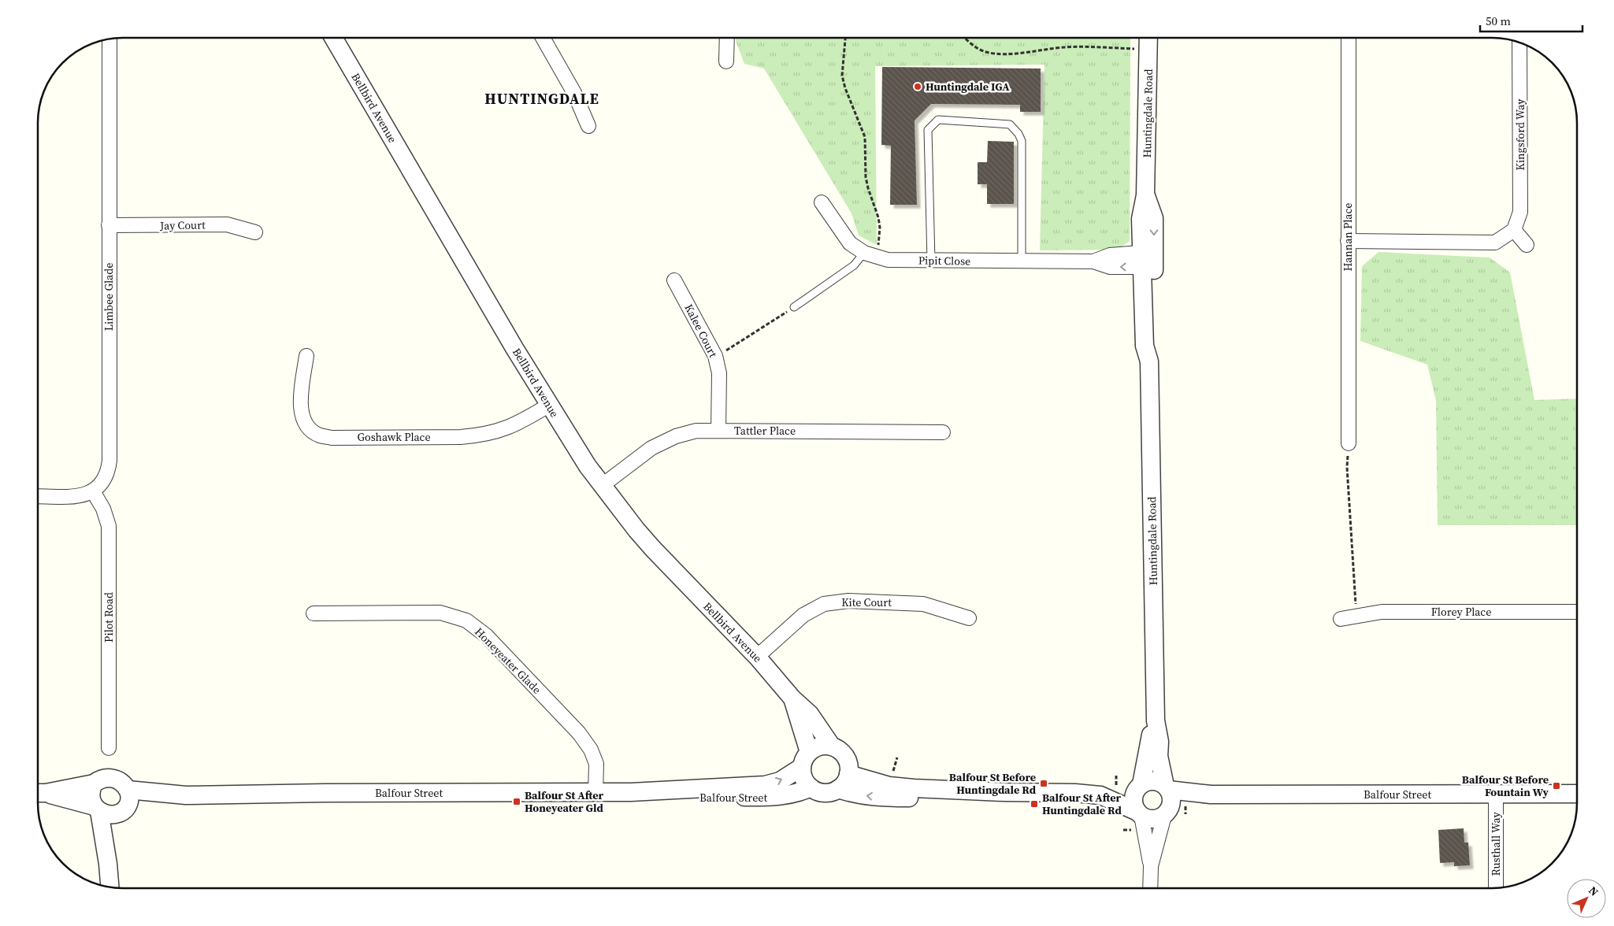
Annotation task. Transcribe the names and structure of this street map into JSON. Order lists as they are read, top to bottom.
{
  "streets": {
    "street": [
      "Bellbird Avenue",
      "Huntingdale Road",
      "Kingsford Way",
      "Jay Court",
      "Hannan Place",
      "Pipit Close",
      "Limbee Glade",
      "Kalee Court",
      "Tattler Place",
      "Goshawk Place",
      "Kite Court",
      "Florey Place",
      "Pilot Road",
      "Honeyeater Glade",
      "Balfour Street",
      "Rusthall Way"
    ]
  },
  "crossings": [
    ["Bellbird Avenue", "Tattler Place"],
    ["Bellbird Avenue", "Goshawk Place"],
    ["Bellbird Avenue", "Kite Court"],
    ["Bellbird Avenue", "Balfour Street"],
    ["Huntingdale Road", "Pipit Close"],
    ["Huntingdale Road", "Balfour Street"],
    ["Jay Court", "Limbee Glade"],
    ["Limbee Glade", "Pilot Road"],
    ["Kalee Court", "Tattler Place"],
    ["Honeyeater Glade", "Balfour Street"],
    ["Balfour Street", "Rusthall Way"]
  ],
  "districts": ["HUNTINGDALE"],
  "places": {
    "other": ["Huntingdale IGA"],
    "transit": [
      "Balfour St Before Huntingdale Rd",
      "Balfour St Before Fountain Wy",
      "Balfour St After Honeyeater Gld",
      "Balfour St After Huntingdale Rd"
    ]
  },
  "scale_bar": "50 m",
  "north": "top right"
}
